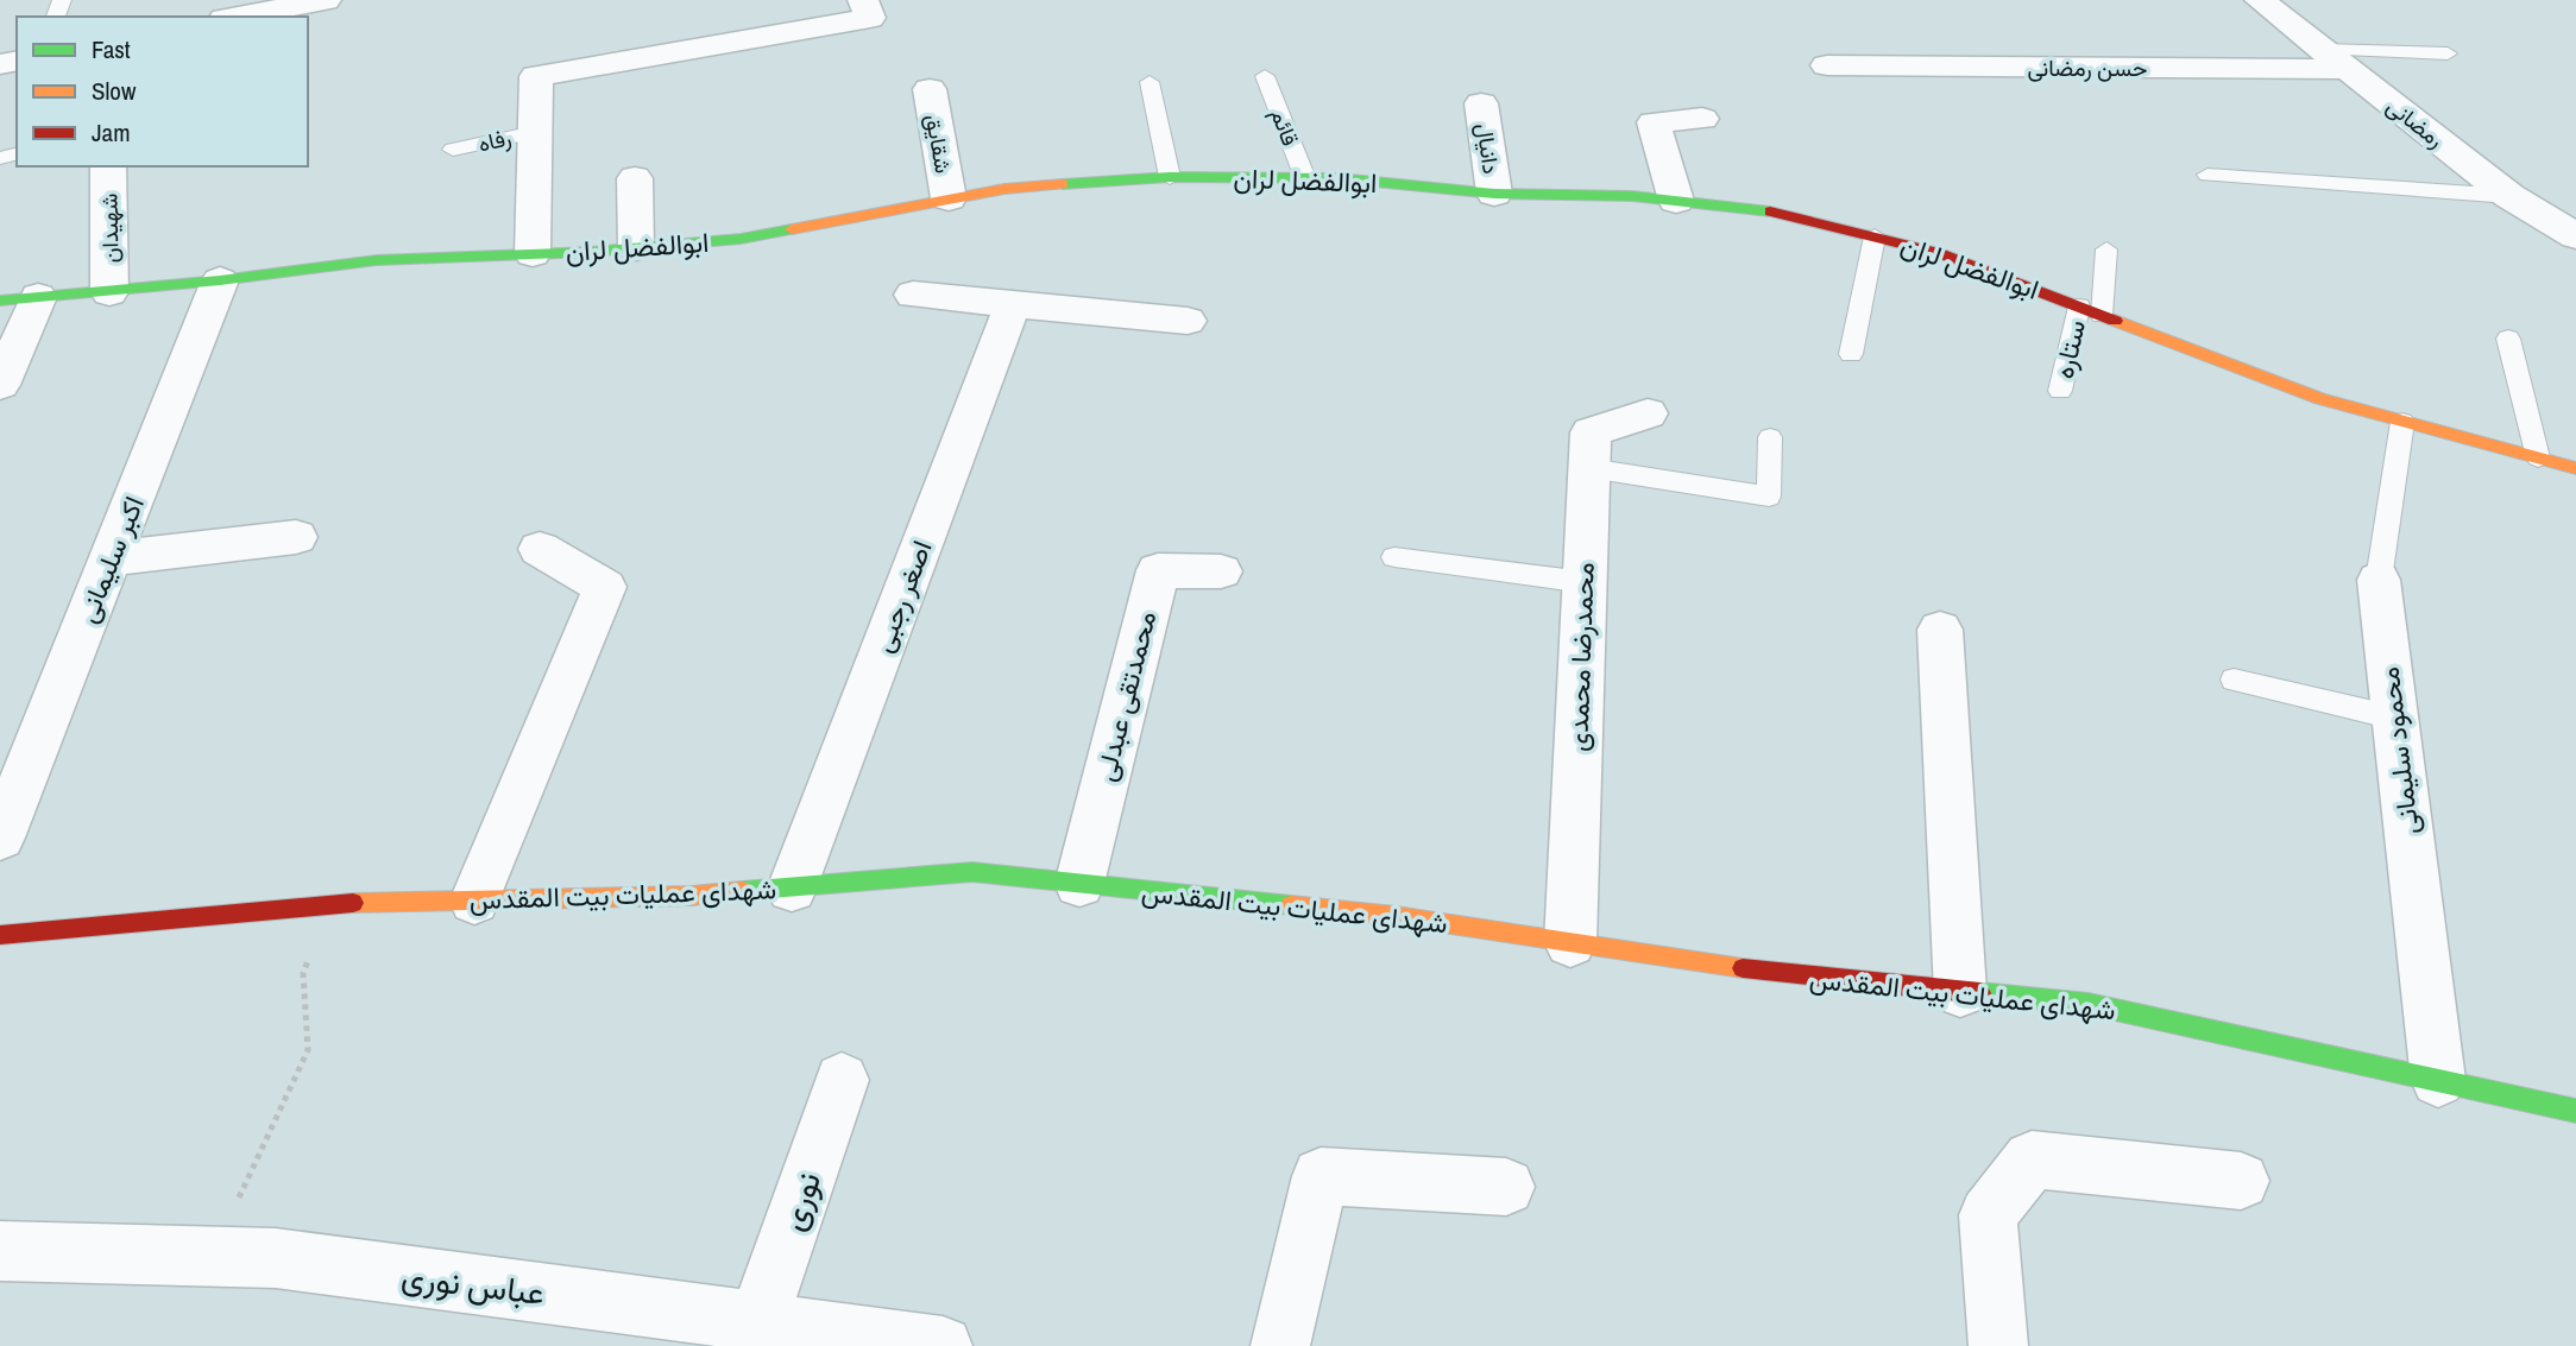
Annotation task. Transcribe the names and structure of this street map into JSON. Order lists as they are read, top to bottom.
{
  "streets": {
    "street": [
      "حسن رمضانی",
      "رمضانی",
      "شقایق",
      "دانیال",
      "ابوالفضل لران",
      "شهیدان",
      "اکبر سلیمانی",
      "اصغر رجبی",
      "محمدرضا محمدی",
      "محمدتقی عبدلی",
      "محمود سلیمانی",
      "شهدای عملیات بیت المقدس",
      "نوری",
      "عباس نوری"
    ],
    "lane": ["قائم", "رفاه", "ستاره"]
  },
  "crossings": [
    ["حسن رمضانی", "رمضانی"],
    ["قائم", "ابوالفضل لران"],
    ["شقایق", "ابوالفضل لران"],
    ["دانیال", "ابوالفضل لران"],
    ["ابوالفضل لران", "شهیدان"],
    ["ابوالفضل لران", "ستاره"],
    ["ابوالفضل لران", "اکبر سلیمانی"],
    ["ابوالفضل لران", "محمود سلیمانی"],
    ["اصغر رجبی", "شهدای عملیات بیت المقدس"],
    ["محمدرضا محمدی", "شهدای عملیات بیت المقدس"],
    ["محمدتقی عبدلی", "شهدای عملیات بیت المقدس"],
    ["محمود سلیمانی", "شهدای عملیات بیت المقدس"],
    ["نوری", "عباس نوری"]
  ],
  "legend": ["Fast", "Slow", "Jam"]
}
